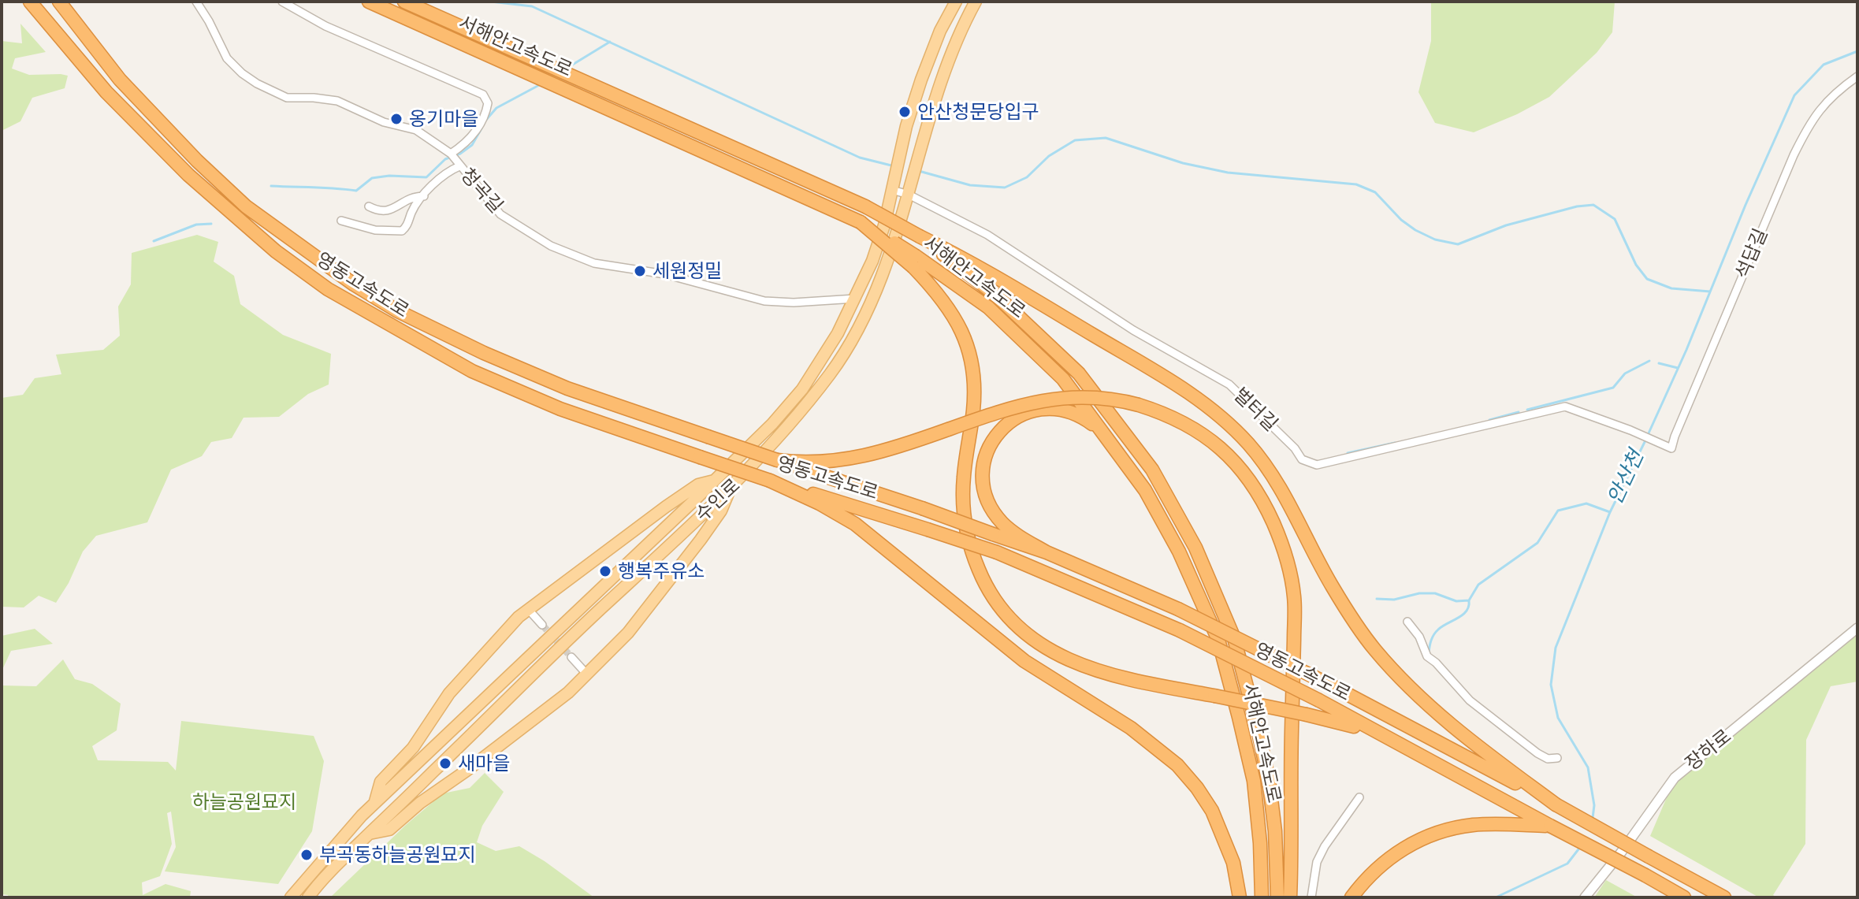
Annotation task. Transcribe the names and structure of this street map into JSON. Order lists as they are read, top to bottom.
{
  "streets": {
    "highway": ["서해안고속도로", "영동고속도로"],
    "main road": ["수인로"],
    "street": [
      "청곡길",
      "석답길",
      "벌터길",
      "장하로"
    ]
  },
  "crossings": [
    ["청곡길", "수인로"],
    ["석답길", "벌터길"],
    ["벌터길", "수인로"]
  ],
  "water": ["안산천"],
  "parks": ["하늘공원묘지"],
  "places": [
    "안산청문당입구",
    "옹기마을",
    "세원정밀",
    "행복주유소",
    "새마을",
    "부곡동하늘공원묘지"
  ]
}
